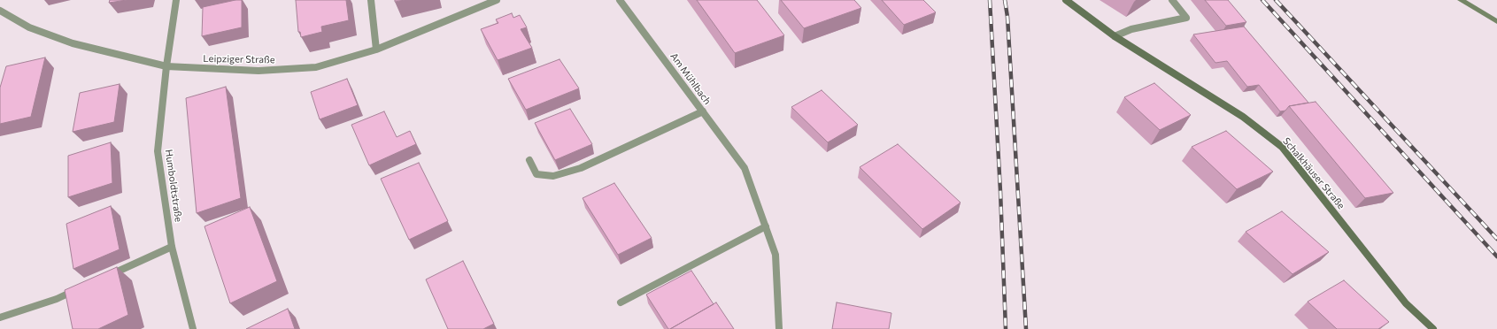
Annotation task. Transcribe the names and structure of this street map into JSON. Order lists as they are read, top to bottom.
{
  "streets": {
    "street": [
      "Leipziger Straße",
      "Am Mühlbach",
      "Schalkhäuser Straße",
      "Humboldtstraße"
    ]
  },
  "crossings": [
    ["Leipziger Straße", "Humboldtstraße"]
  ]
}
